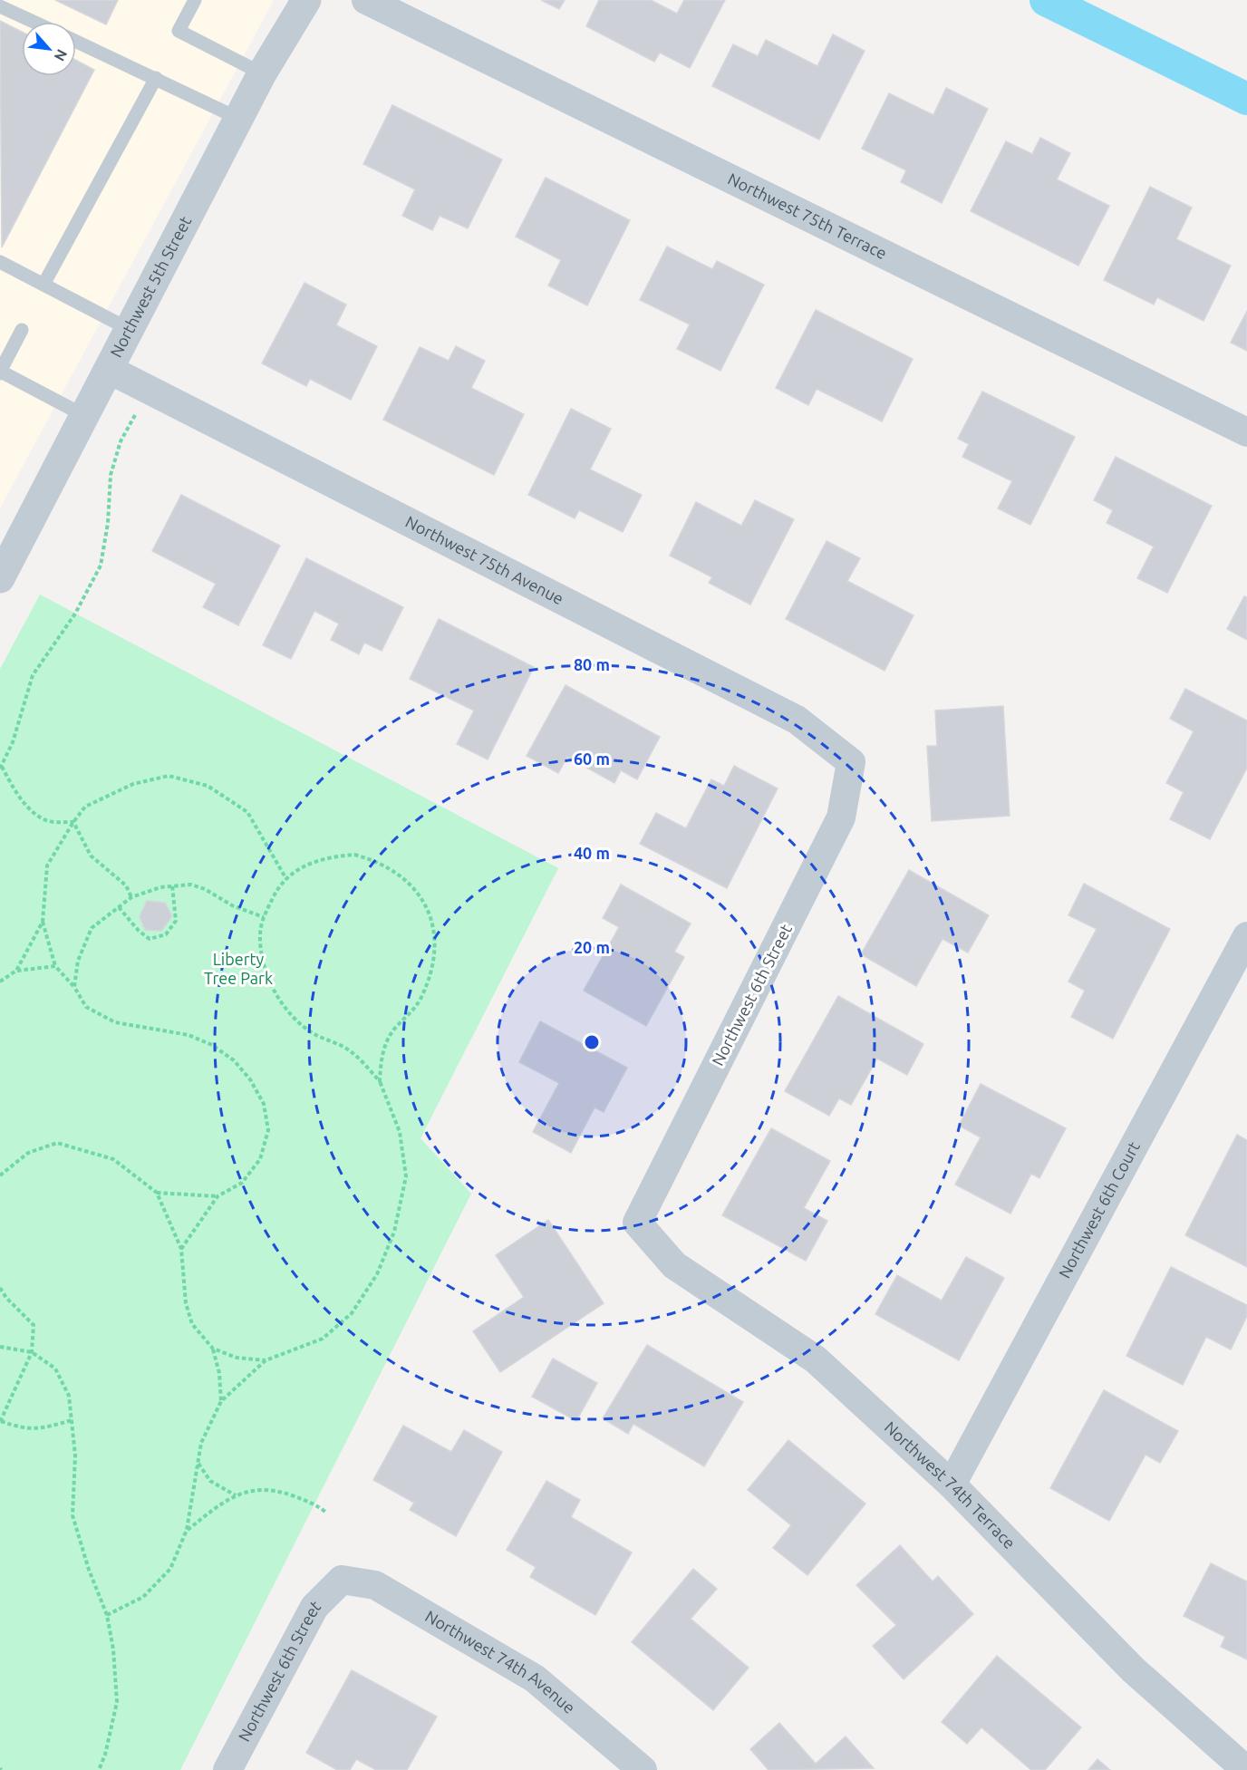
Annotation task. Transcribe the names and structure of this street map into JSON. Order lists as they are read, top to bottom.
{
  "streets": {
    "street": [
      "Northwest 75th Terrace",
      "Northwest 5th Street",
      "Northwest 75th Avenue",
      "Northwest 6th Street",
      "Northwest 6th Court",
      "Northwest 74th Terrace",
      "Northwest 74th Avenue"
    ]
  },
  "crossings": [
    ["Northwest 5th Street", "Northwest 75th Avenue"],
    ["Northwest 75th Avenue", "Northwest 6th Street"],
    ["Northwest 6th Street", "Northwest 74th Terrace"],
    ["Northwest 6th Street", "Northwest 74th Avenue"],
    ["Northwest 6th Court", "Northwest 74th Terrace"]
  ],
  "parks": ["Liberty Tree Park"],
  "north": "bottom right",
  "rings": [
    "80 m",
    "60 m",
    "40 m",
    "20 m"
  ]
}
